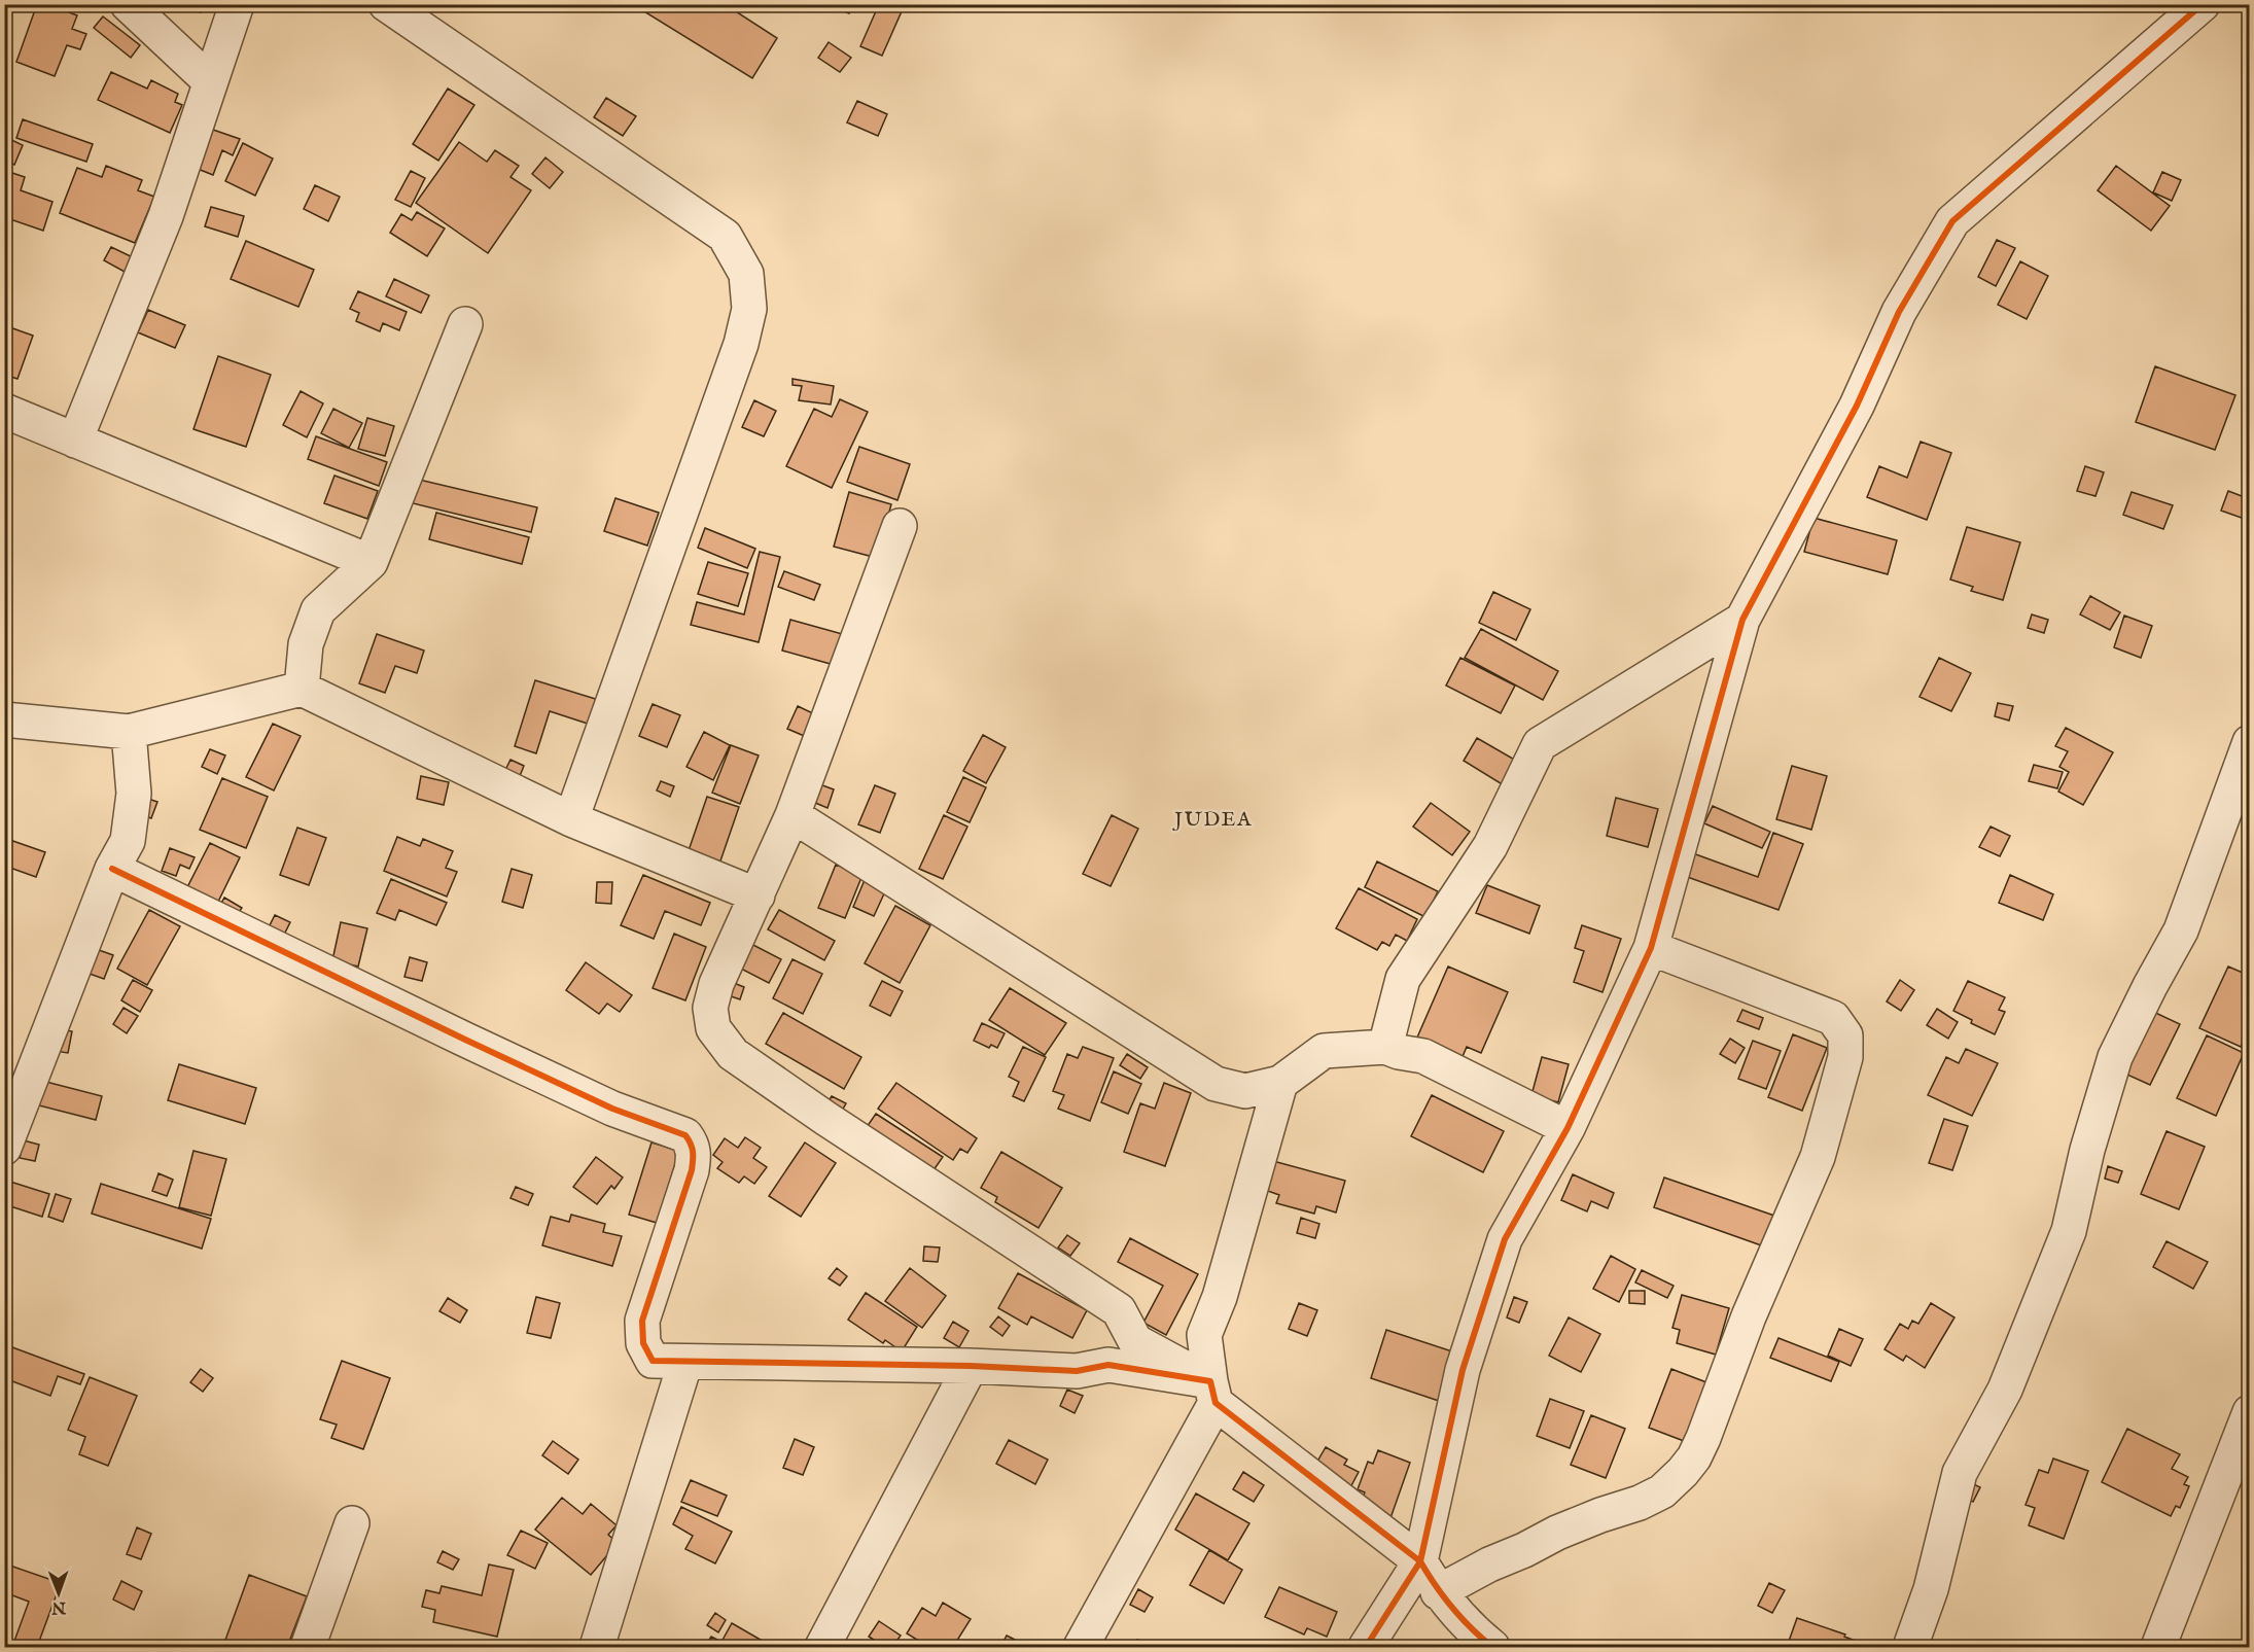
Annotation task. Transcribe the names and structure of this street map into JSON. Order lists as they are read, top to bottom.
{
  "districts": ["JUDEA"],
  "north": "bottom"
}
